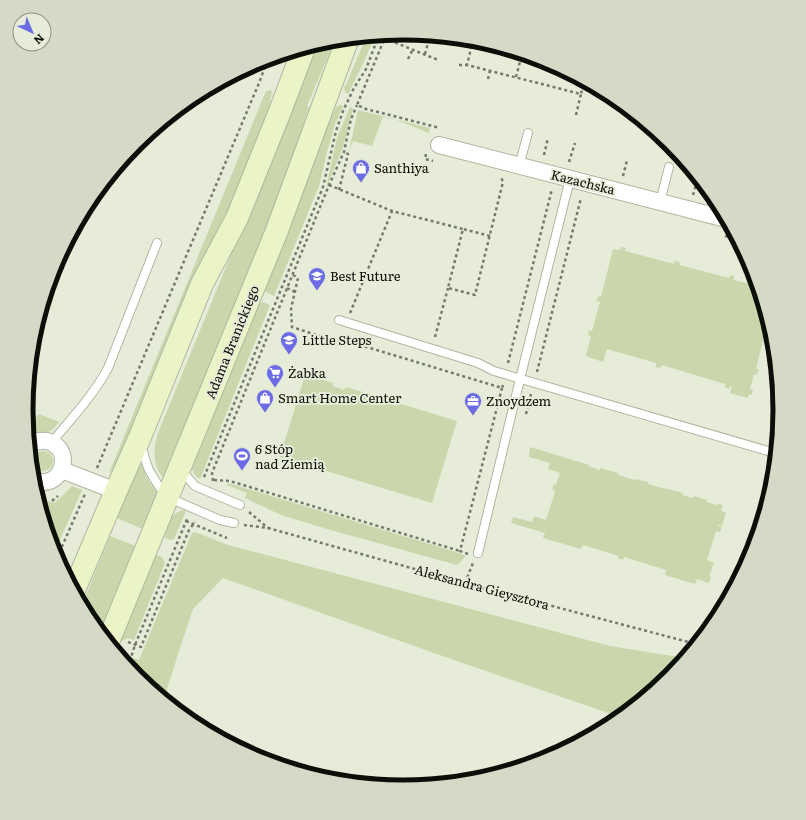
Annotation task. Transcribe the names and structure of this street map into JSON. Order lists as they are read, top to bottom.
{
  "streets": {
    "main road": ["Adama Branickiego"],
    "street": ["Kazachska"],
    "path": ["Aleksandra Gieysztora"]
  },
  "places": {
    "shop": ["Santhiya", "Smart Home Center"],
    "school or university": ["Best Future", "Little Steps"],
    "supermarket": ["Żabka"],
    "office": ["Znoydzem"],
    "sports": ["6 Stóp nad Ziemią"]
  },
  "north": "bottom right"
}
